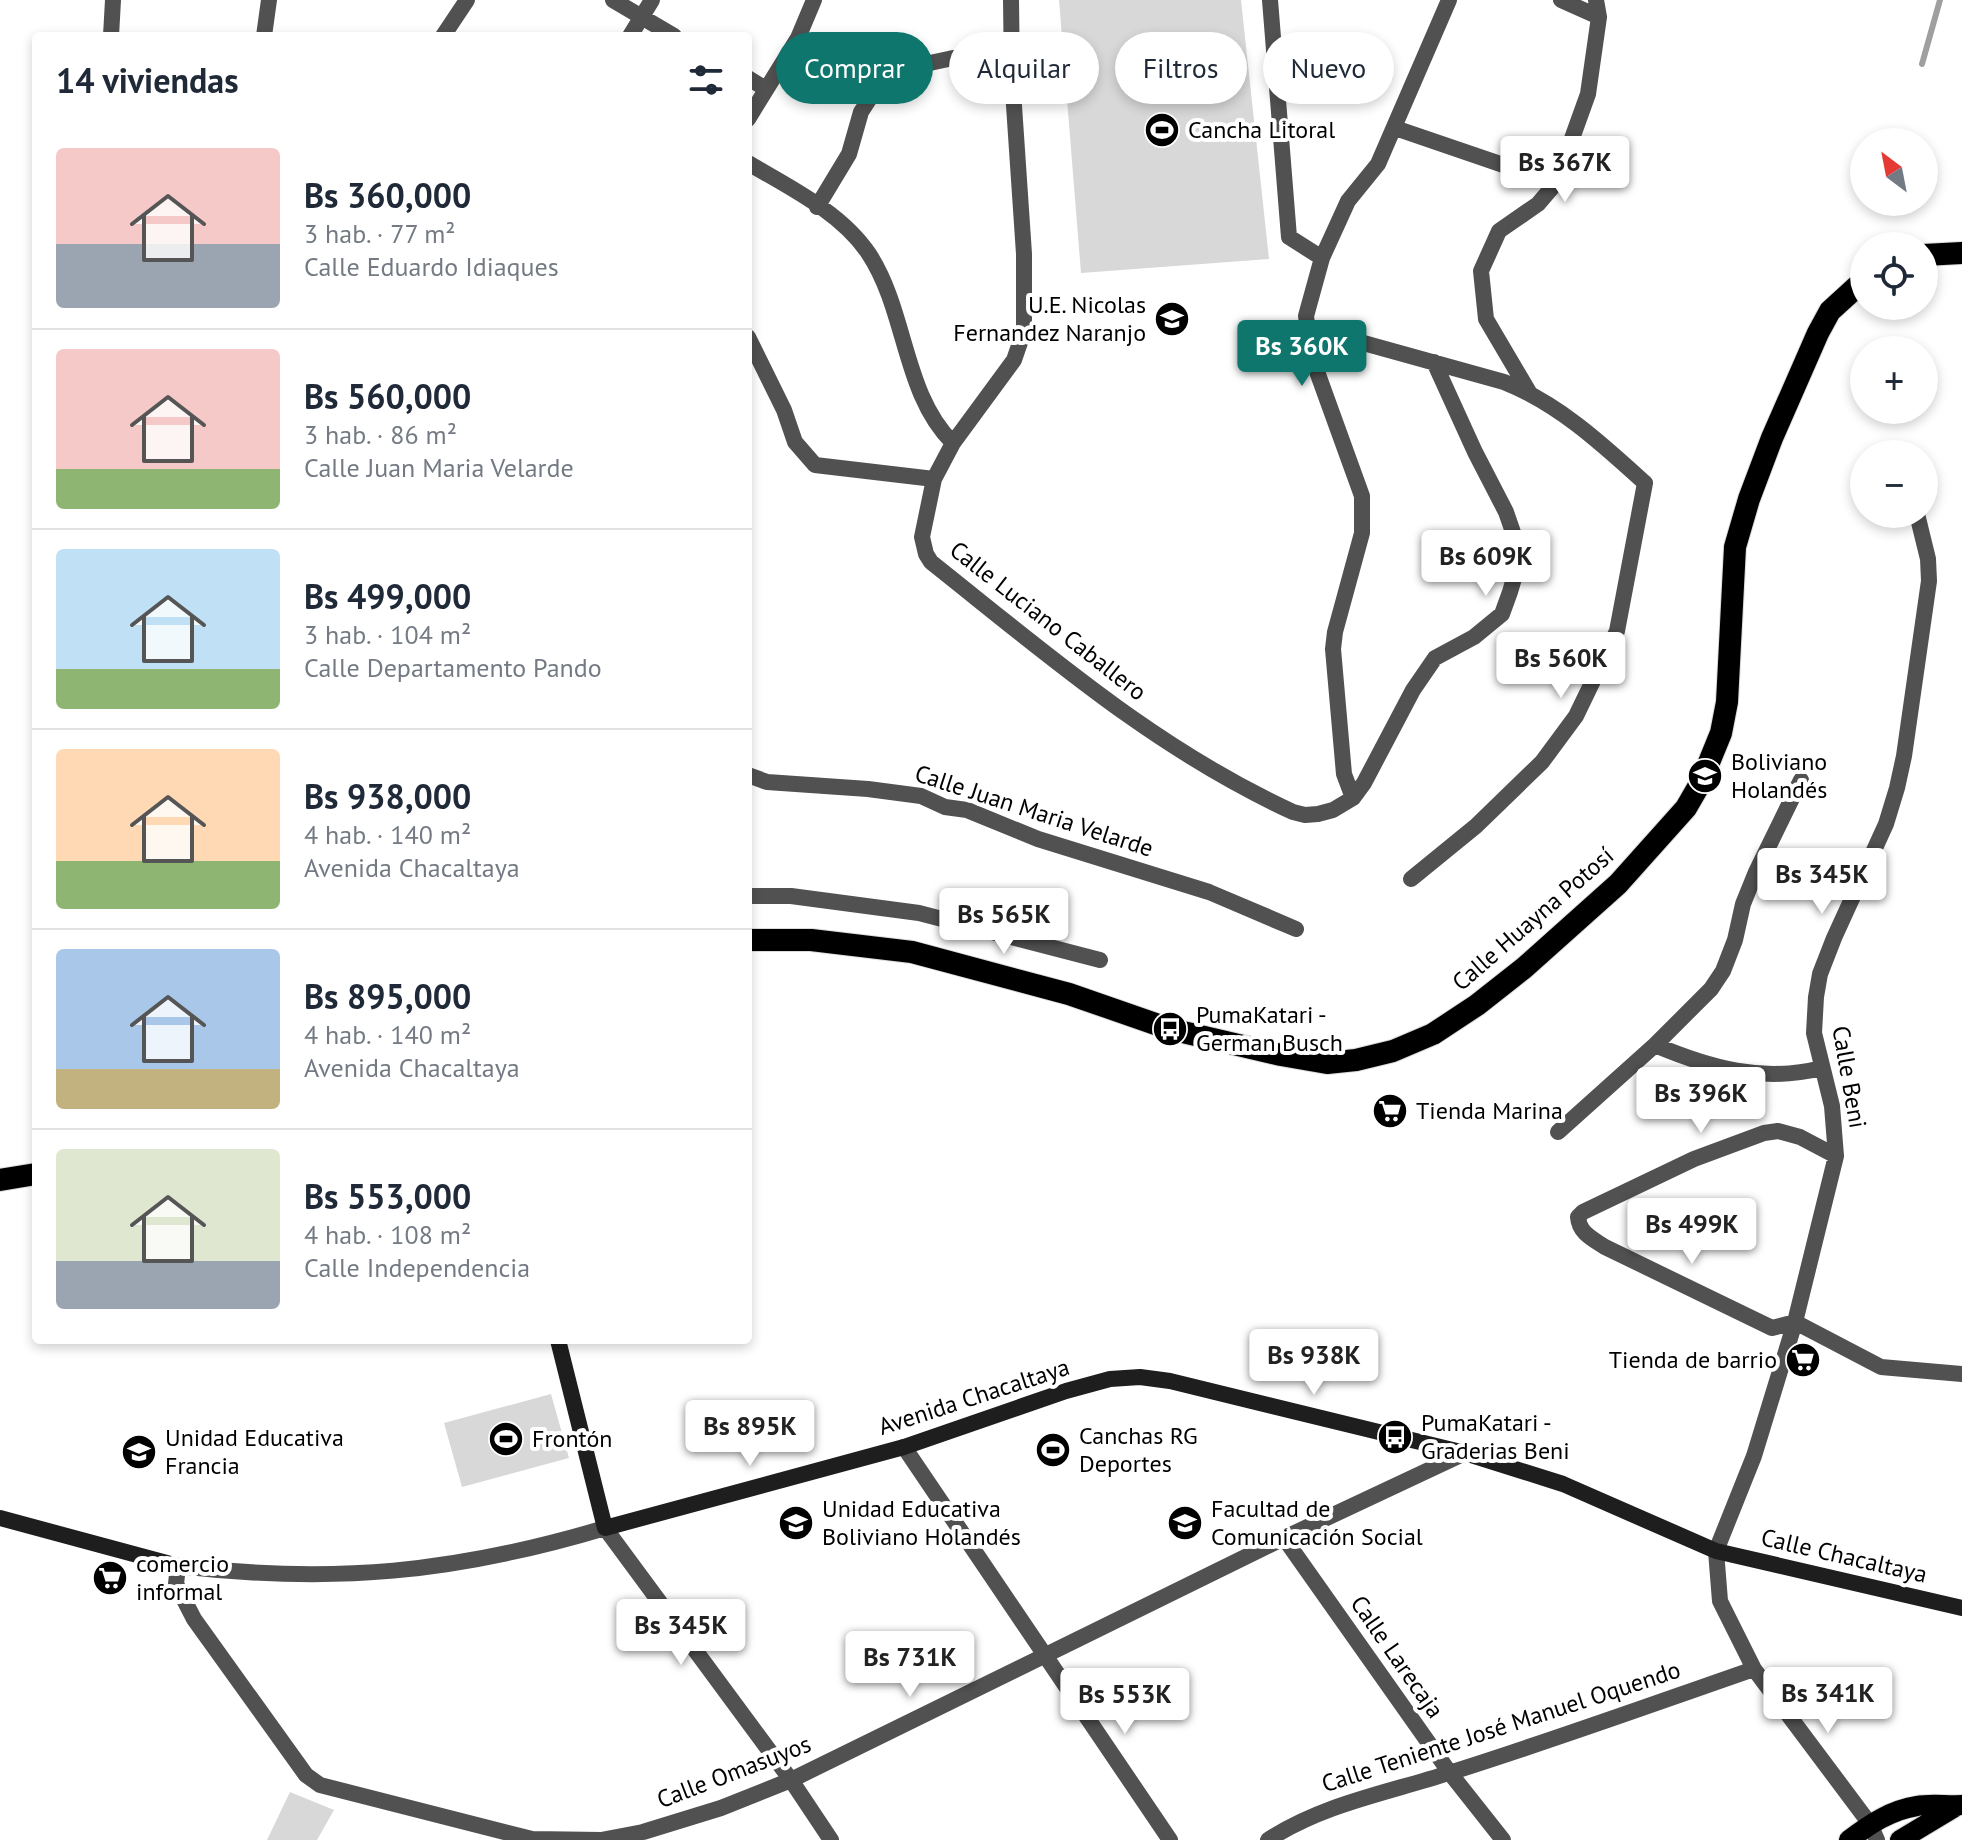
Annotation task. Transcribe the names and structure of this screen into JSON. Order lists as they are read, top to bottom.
{
  "streets": {
    "highway": ["Calle Huayna Potosí"],
    "main road": ["Avenida Chacaltaya", "Calle Chacaltaya"],
    "street": [
      "Calle Luciano Caballero",
      "Calle Juan Maria Velarde",
      "Calle Beni",
      "Calle Larecaja",
      "Calle Teniente José Manuel Oquendo",
      "Calle Omasuyos"
    ]
  },
  "crossings": [
    ["Calle Beni", "Avenida Chacaltaya"],
    ["Calle Beni", "Calle Chacaltaya"],
    ["Calle Beni", "Calle Teniente José Manuel Oquendo"],
    ["Avenida Chacaltaya", "Calle Chacaltaya"],
    ["Avenida Chacaltaya", "Calle Omasuyos"],
    ["Calle Larecaja", "Calle Teniente José Manuel Oquendo"],
    ["Calle Larecaja", "Calle Omasuyos"]
  ],
  "places": {
    "sports": ["Cancha Litoral", "Frontón", "Canchas RG Deportes"],
    "school or university": [
      "U.E. Nicolas Fernandez Naranjo",
      "Boliviano Holandés",
      "Unidad Educativa Francia",
      "Unidad Educativa Boliviano Holandés",
      "Facultad de Comunicación Social"
    ],
    "bus stop": ["PumaKatari - German Busch", "PumaKatari - Graderias Beni"],
    "supermarket": ["Tienda Marina", "Tienda de barrio", "comercio informal"]
  },
  "north": "top left",
  "page": {
    "chip": [
      "Comprar",
      "Alquilar",
      "Filtros",
      "Nuevo"
    ],
    "heading": "14 viviendas",
    "map_buttons": ["+", "−"],
    "list": [
      {
        "name": "Bs 360,000",
        "note": "3 hab. · 77 m² · Calle Eduardo Idiaques"
      },
      {
        "name": "Bs 560,000",
        "note": "3 hab. · 86 m² · Calle Juan Maria Velarde"
      },
      {
        "name": "Bs 499,000",
        "note": "3 hab. · 104 m² · Calle Departamento Pando"
      },
      {
        "name": "Bs 938,000",
        "note": "4 hab. · 140 m² · Avenida Chacaltaya"
      },
      {
        "name": "Bs 895,000",
        "note": "4 hab. · 140 m² · Avenida Chacaltaya"
      },
      {
        "name": "Bs 553,000",
        "note": "4 hab. · 108 m² · Calle Independencia"
      }
    ],
    "price": [
      "Bs 367K",
      "Bs 360K",
      "Bs 609K",
      "Bs 560K",
      "Bs 345K",
      "Bs 565K",
      "Bs 396K",
      "Bs 499K",
      "Bs 938K",
      "Bs 895K",
      "Bs 345K",
      "Bs 731K",
      "Bs 341K",
      "Bs 553K"
    ]
  }
}
